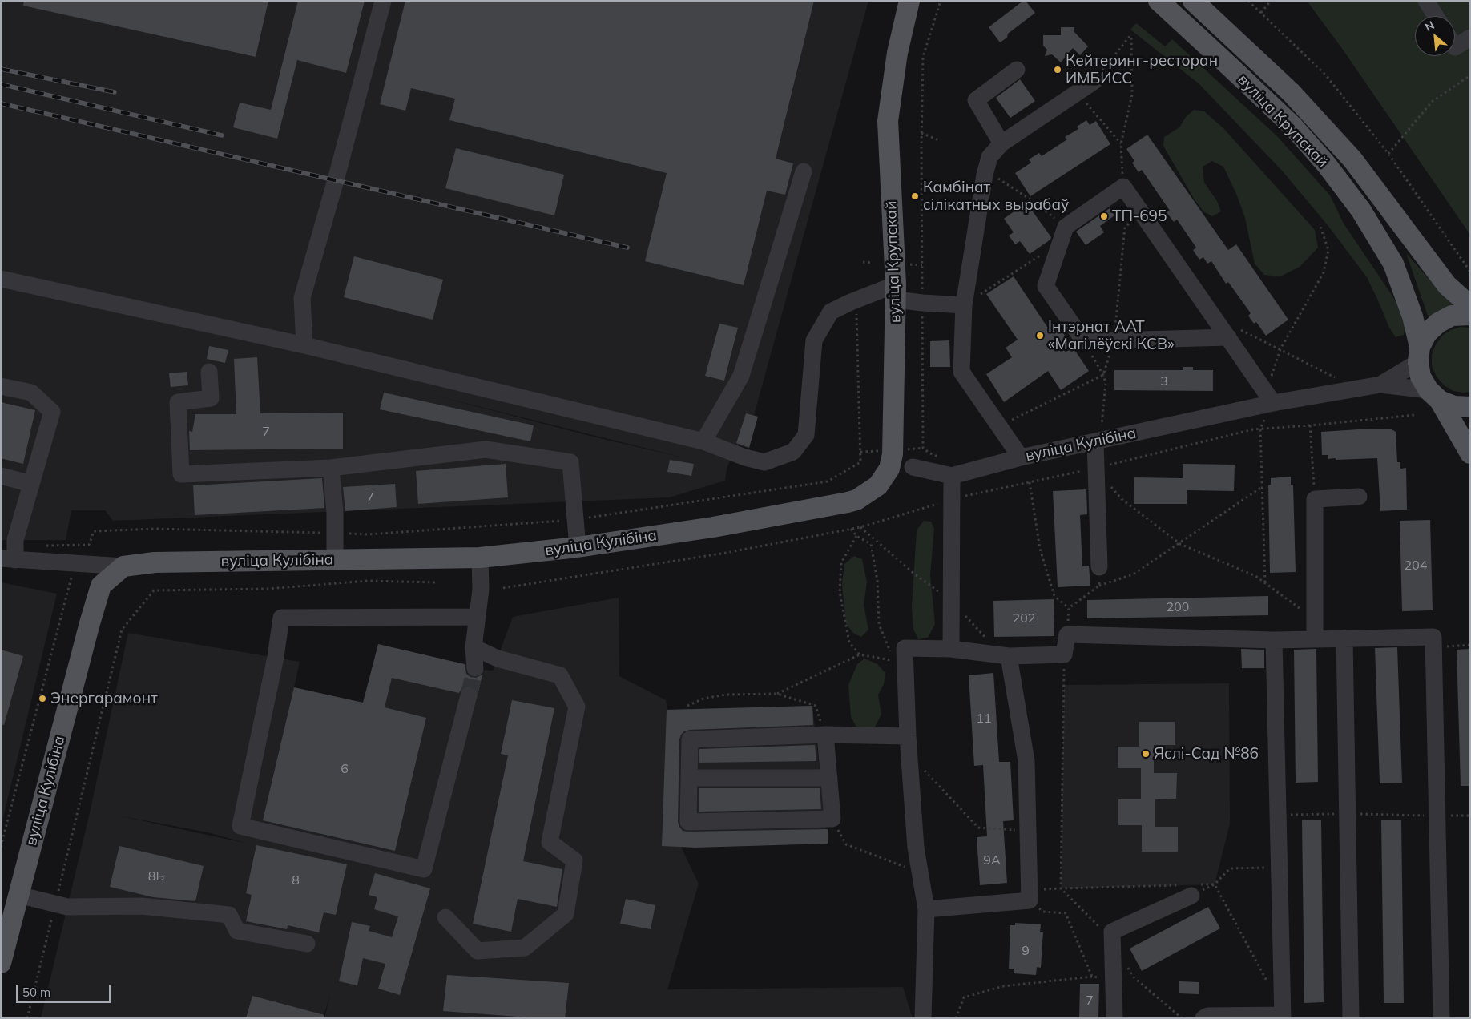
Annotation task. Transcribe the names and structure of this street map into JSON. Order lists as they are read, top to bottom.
{
  "streets": {
    "main road": ["вуліца Крупскай", "вуліца Кулібіна"]
  },
  "crossings": [
    ["вуліца Крупскай", "вуліца Кулібіна"]
  ],
  "places": [
    "Кейтеринг-ресторан ИМБИСС",
    "Камбінат сілікатных вырабаў",
    "ТП-695",
    "Інтэрнат ААТ «Магілёўскі КСВ»",
    "Энергарамонт",
    "Яслі-Сад №86"
  ],
  "house_numbers": [
    "3",
    "7",
    "7",
    "204",
    "200",
    "202",
    "11",
    "6",
    "9А",
    "8Б",
    "8",
    "9",
    "7"
  ],
  "scale_bar": "50 m",
  "north": "top left"
}
